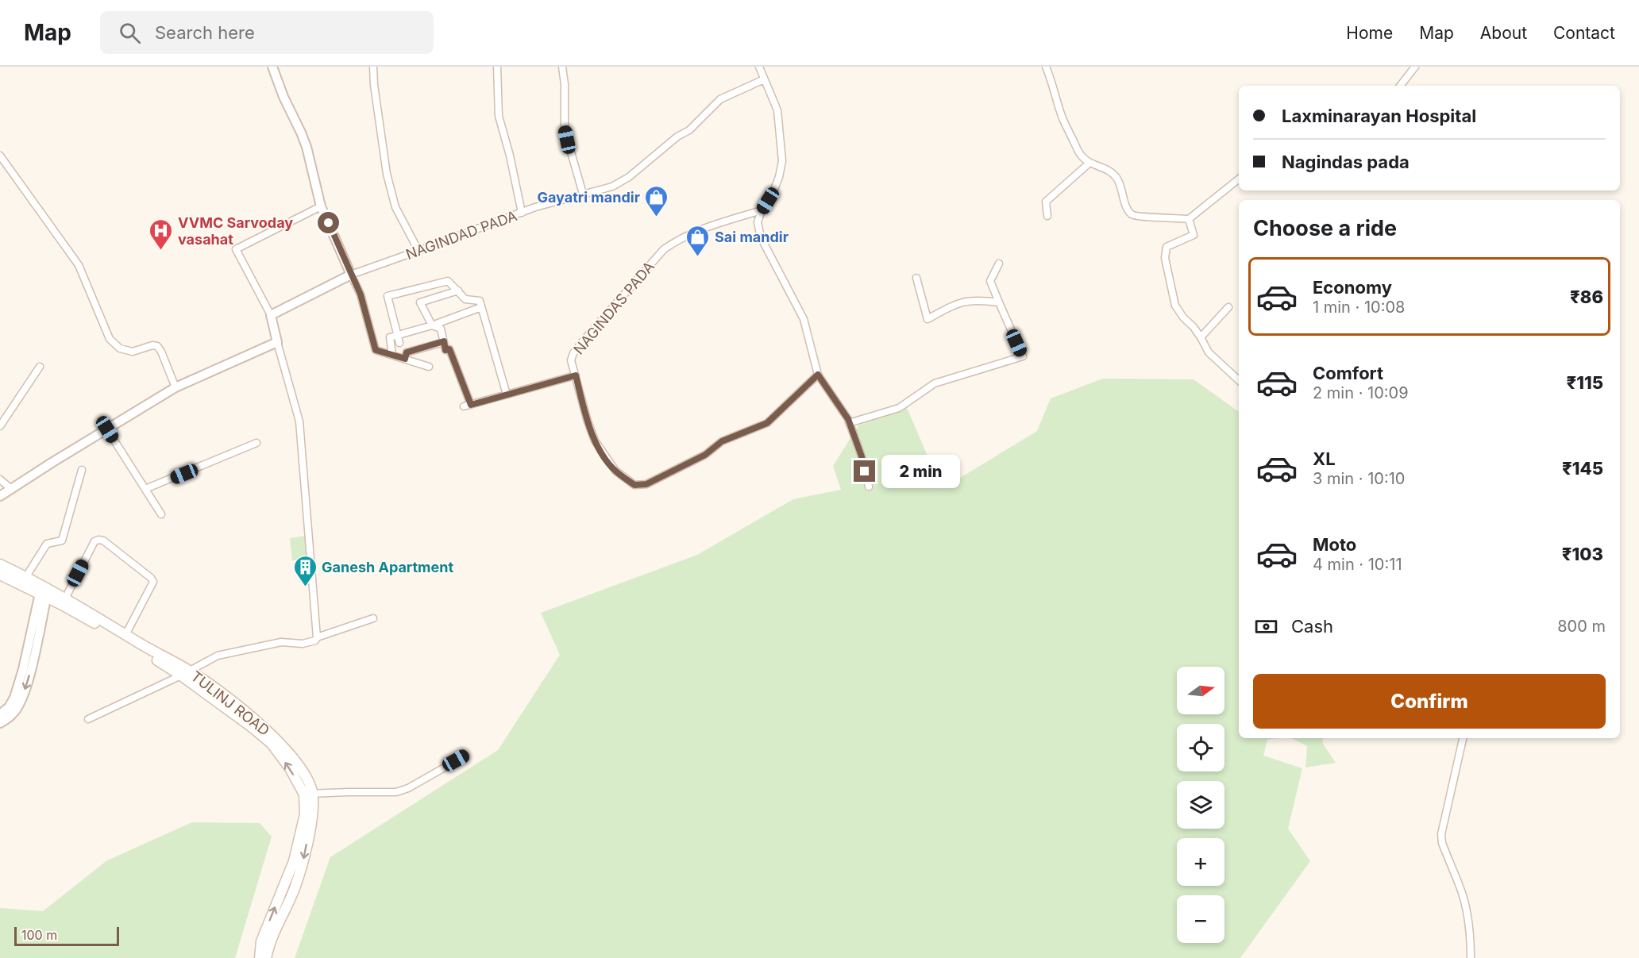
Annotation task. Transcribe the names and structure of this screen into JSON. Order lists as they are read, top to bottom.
{
  "streets": {
    "main road": ["TULINJ ROAD"],
    "street": ["NAGINDAD PADA", "NAGINDAS PADA"]
  },
  "places": {
    "shop": ["Gayatri mandir", "Sai mandir"],
    "hospital": ["VVMC Sarvoday vasahat"],
    "building": ["Ganesh Apartment"]
  },
  "scale_bar": "100 m",
  "north": "right",
  "page": {
    "header": "Map",
    "search": "Search here",
    "nav": [
      "Home",
      "Map",
      "About",
      "Contact"
    ],
    "banner": ["Laxminarayan Hospital", "Nagindas pada"],
    "heading": "Choose a ride",
    "list": [
      {
        "name": "Economy",
        "note": "1 min · 10:08",
        "value": "₹86"
      },
      {
        "name": "Comfort",
        "note": "2 min · 10:09",
        "value": "₹115"
      },
      {
        "name": "XL",
        "note": "3 min · 10:10",
        "value": "₹145"
      },
      {
        "name": "Moto",
        "note": "4 min · 10:11",
        "value": "₹103"
      }
    ],
    "bubble": "2 min",
    "pay": ["Cash", "800 m"],
    "buttons": "Confirm",
    "map_buttons": ["+", "−"],
    "scale": "100 m"
  }
}
